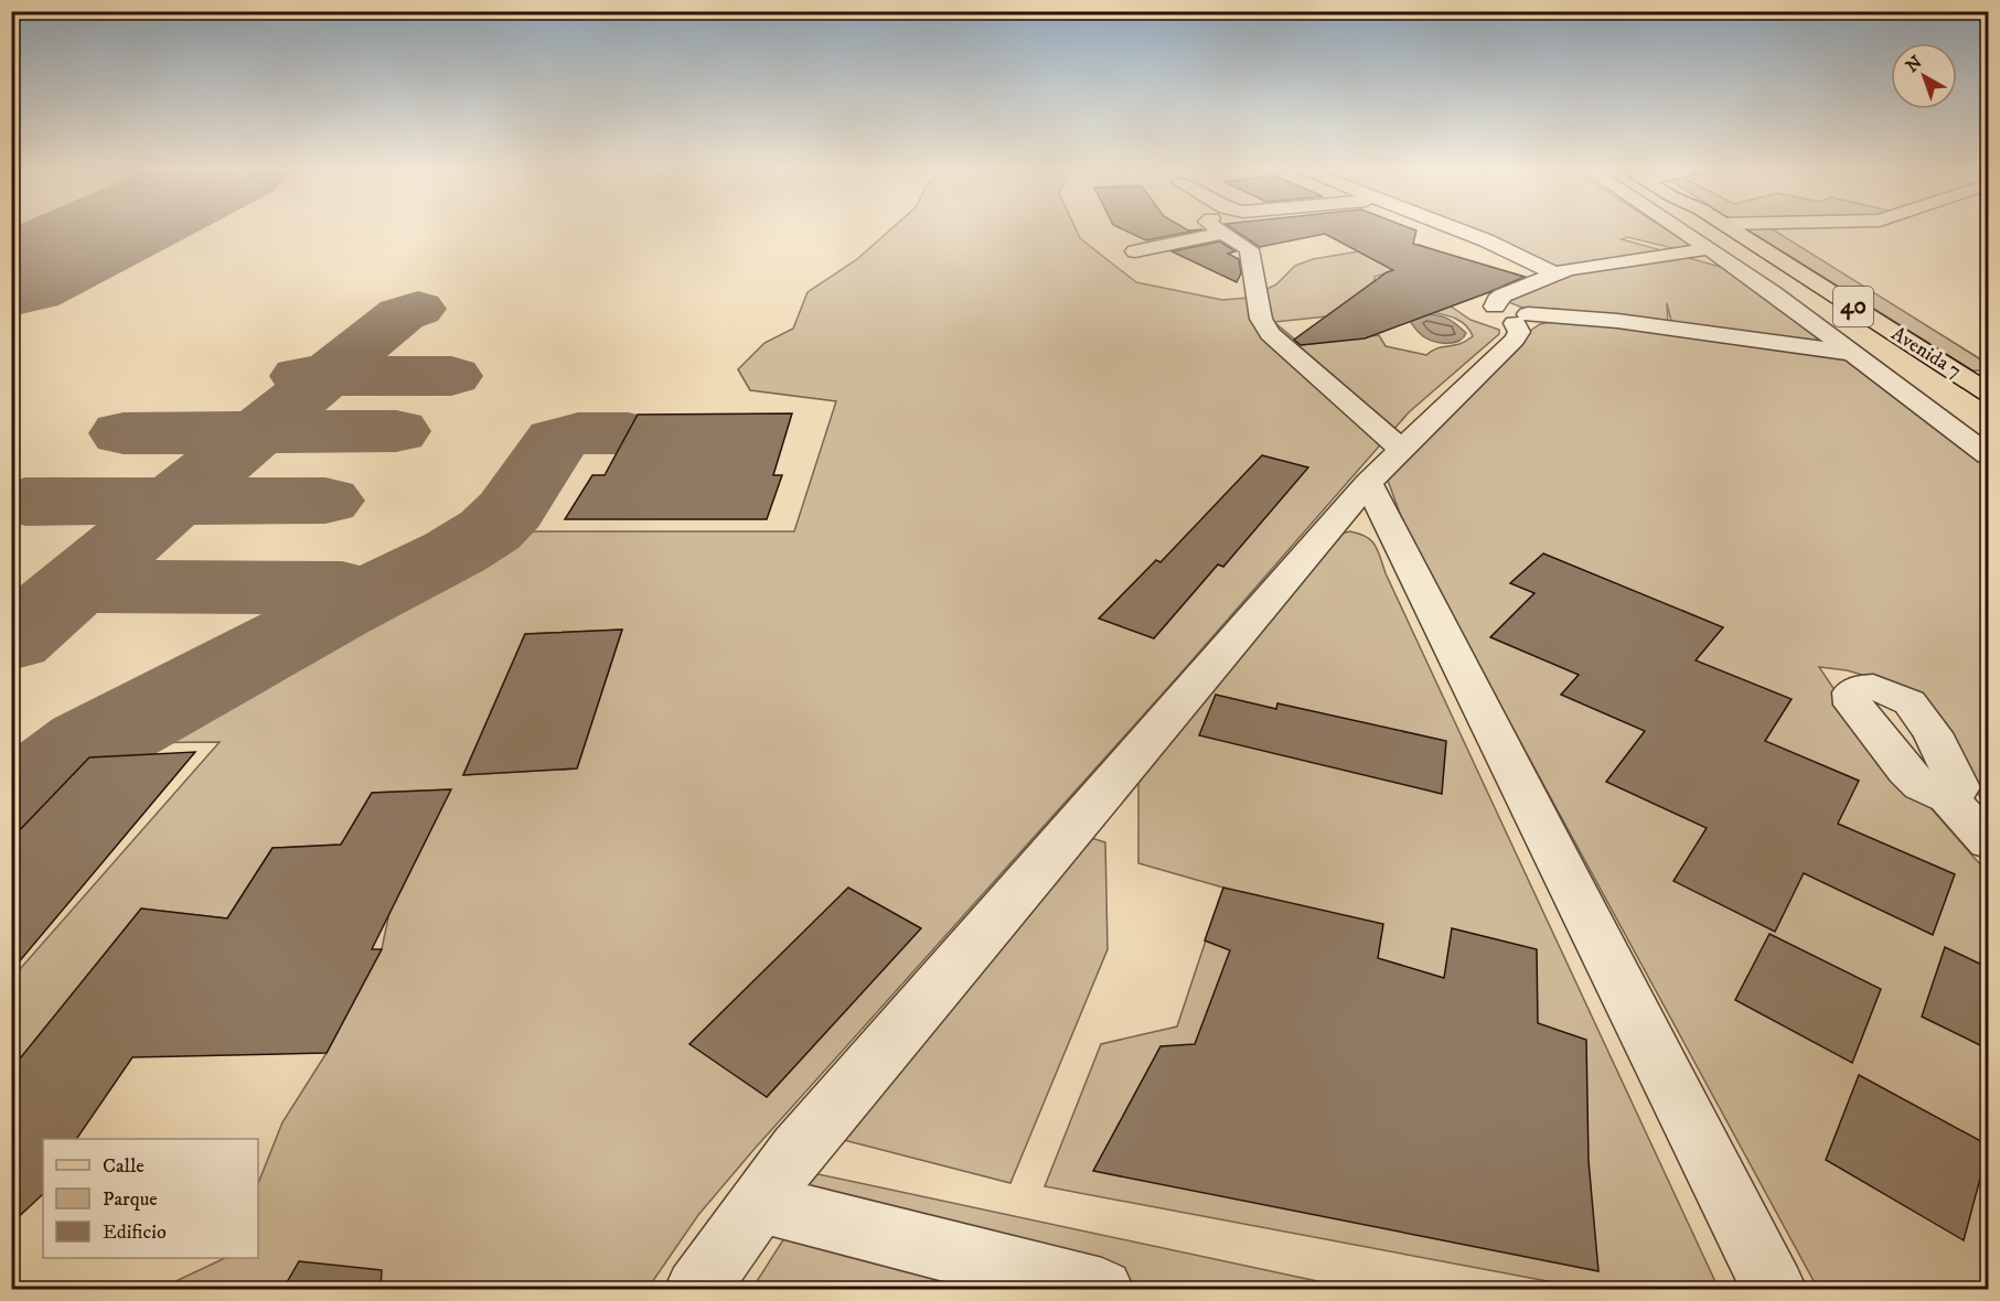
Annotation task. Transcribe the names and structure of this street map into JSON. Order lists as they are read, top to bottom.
{
  "streets": {
    "main road": ["40", "Avenida 7"]
  },
  "legend": ["Calle", "Parque", "Edificio"],
  "north": "top left"
}
